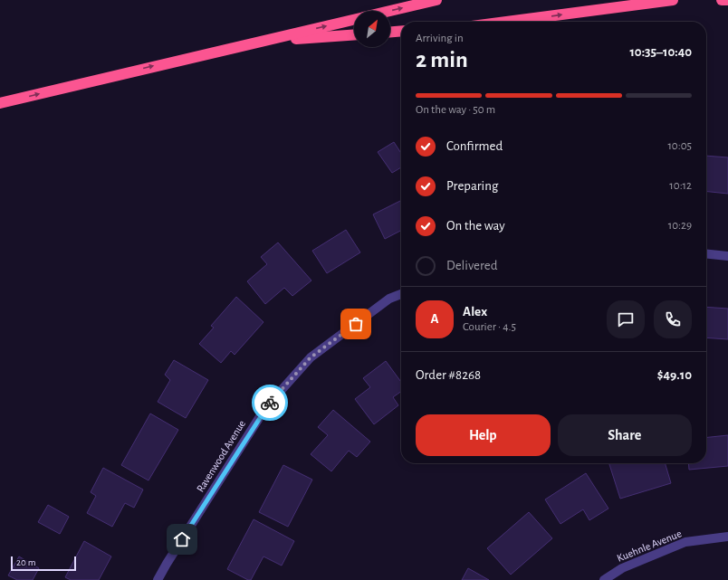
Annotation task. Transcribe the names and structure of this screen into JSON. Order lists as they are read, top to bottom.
{
  "streets": {
    "street": ["Ravenwood Avenue", "Kuehnle Avenue"]
  },
  "scale_bar": "20 m",
  "north": "top right",
  "page": {
    "heading": ["2 min", "Arriving in", "10:35–10:40"],
    "panel": [
      "Alex",
      "Courier · 4.5",
      "Order #8268",
      "$49.10"
    ],
    "bar": "On the way · 50 m",
    "list": [
      ["Confirmed", "10:05"],
      ["Preparing", "10:12"],
      ["On the way", "10:29"],
      "Delivered"
    ],
    "round": "A",
    "buttons": ["Help", "Share"],
    "scale": "20 m"
  }
}
